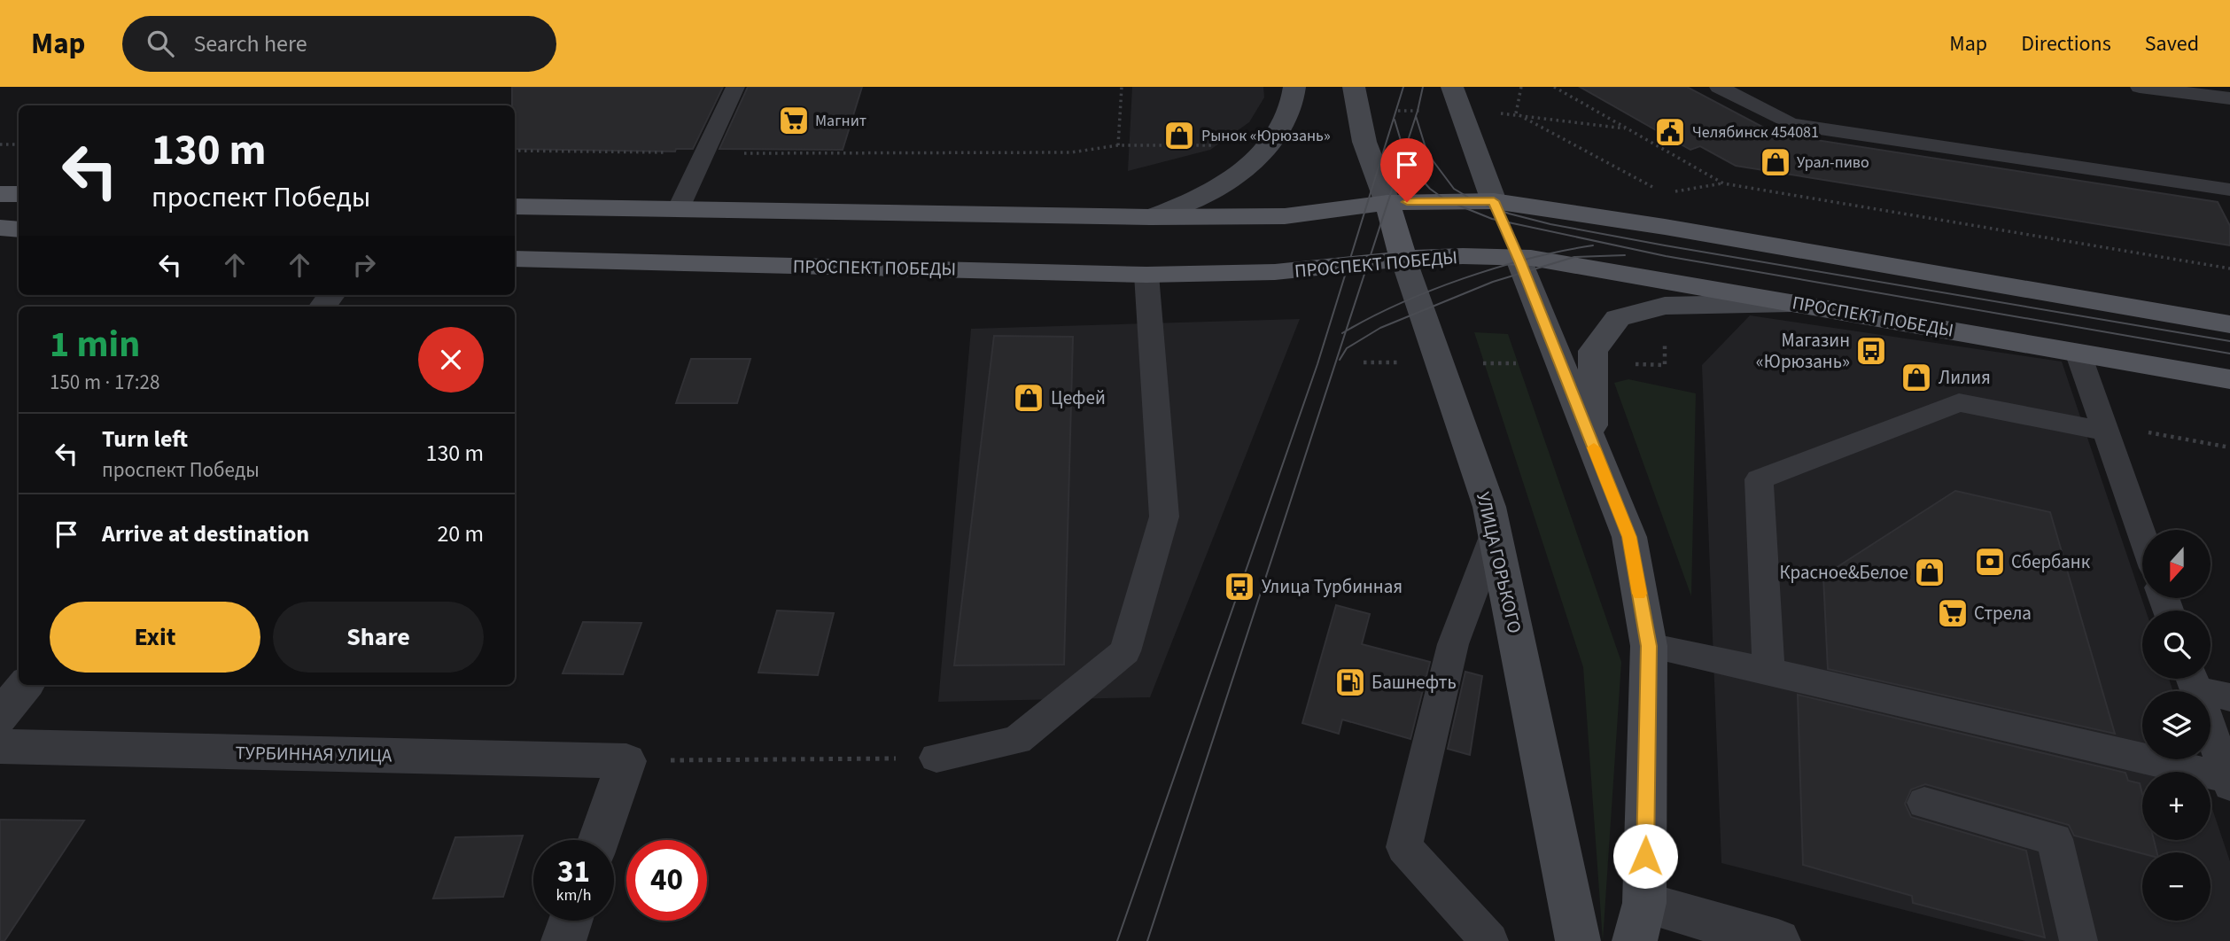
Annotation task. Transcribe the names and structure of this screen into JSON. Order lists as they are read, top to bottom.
{
  "streets": {
    "main road": ["ПРОСПЕКТ ПОБЕДЫ", "УЛИЦА ГОРЬКОГО"],
    "street": ["ТУРБИННАЯ УЛИЦА"]
  },
  "crossings": [
    ["ПРОСПЕКТ ПОБЕДЫ", "УЛИЦА ГОРЬКОГО"]
  ],
  "places": {
    "supermarket": ["Магнит", "Стрела"],
    "public building": ["Челябинск 454081"],
    "shop": [
      "Рынок «Юрюзань»",
      "Урал-пиво",
      "Лилия",
      "Цефей",
      "Красное&Белое"
    ],
    "bus stop": ["Магазин «Юрюзань»", "Улица Турбинная"],
    "bank": ["Сбербанк"],
    "fuel station": ["Башнефть"]
  },
  "north": "bottom",
  "page": {
    "header": "Map",
    "search": "Search here",
    "nav": ["Map", "Directions", "Saved"],
    "turn": ["130 m", "проспект Победы"],
    "heading": ["1 min", "150 m · 17:28"],
    "list": [
      {
        "name": "Turn left",
        "note": "проспект Победы",
        "value": "130 m"
      },
      {
        "name": "Arrive at destination",
        "value": "20 m"
      }
    ],
    "map_buttons": ["+", "−"],
    "buttons": ["Exit", "Share"],
    "speed": "31 km/h",
    "limit": "40"
  }
}
